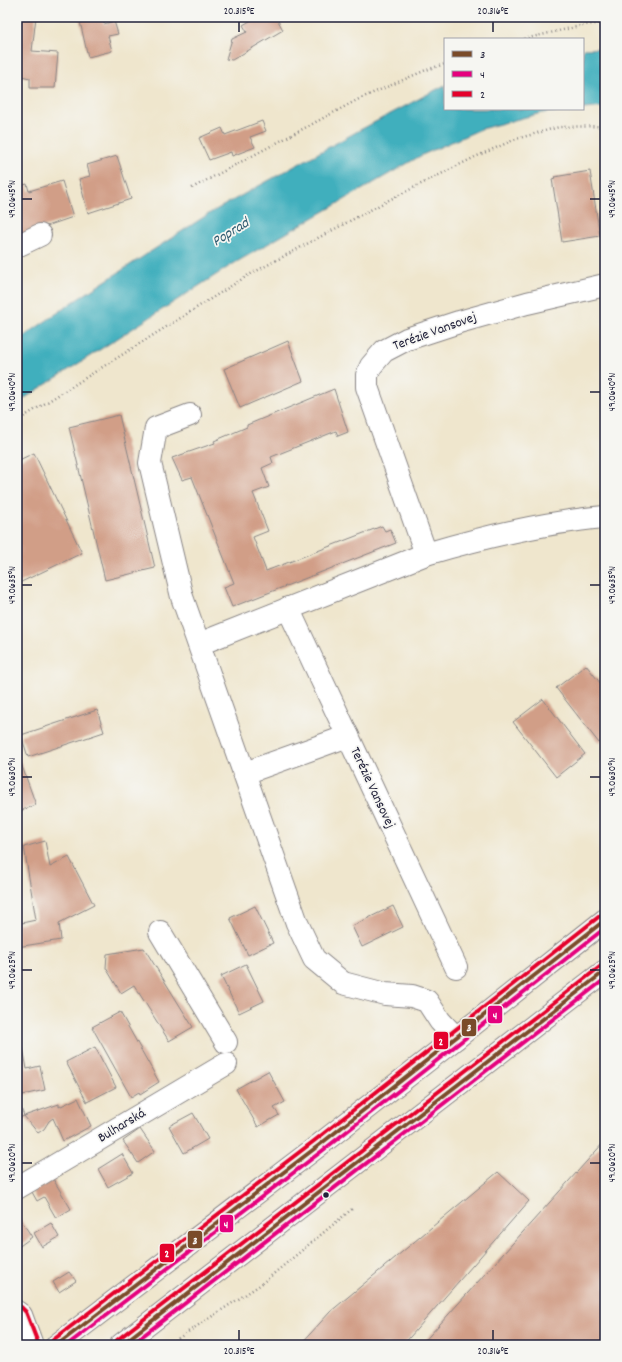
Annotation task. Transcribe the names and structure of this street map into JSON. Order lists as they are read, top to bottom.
{
  "streets": {
    "street": ["Terézie Vansovej", "Bulharská"]
  },
  "water": ["Poprad"],
  "lines": ["transit line 2", "transit line 3", "transit line 4"],
  "legend": ["3", "4", "2"],
  "coordinates": [
    "20.315°E",
    "20.316°E",
    "49.0645°N",
    "49.0640°N",
    "49.0635°N",
    "49.0630°N",
    "49.0625°N",
    "49.0620°N"
  ]
}
